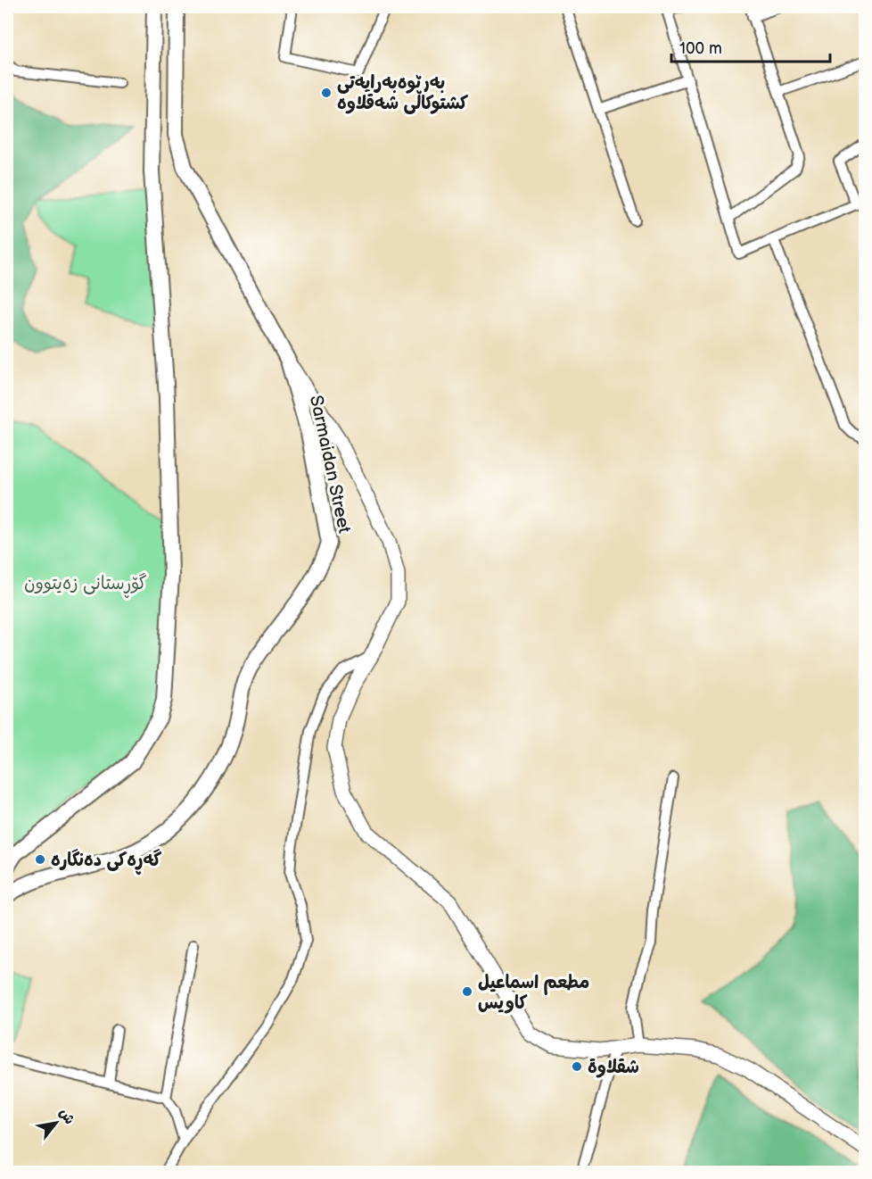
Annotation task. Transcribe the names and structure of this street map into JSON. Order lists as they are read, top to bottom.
{
  "streets": {
    "main road": ["Sarmaidan Street"]
  },
  "parks": ["گۆڕستانی زەیتوون"],
  "places": [
    "بەڕێوەبەرایەتی کشتوکاڵی شەقلاوە",
    "گەڕەکی دەنگارە",
    "مطعم اسماعیل کاویس",
    "شقلاوة"
  ],
  "scale_bar": "100 m",
  "north": "top right"
}
